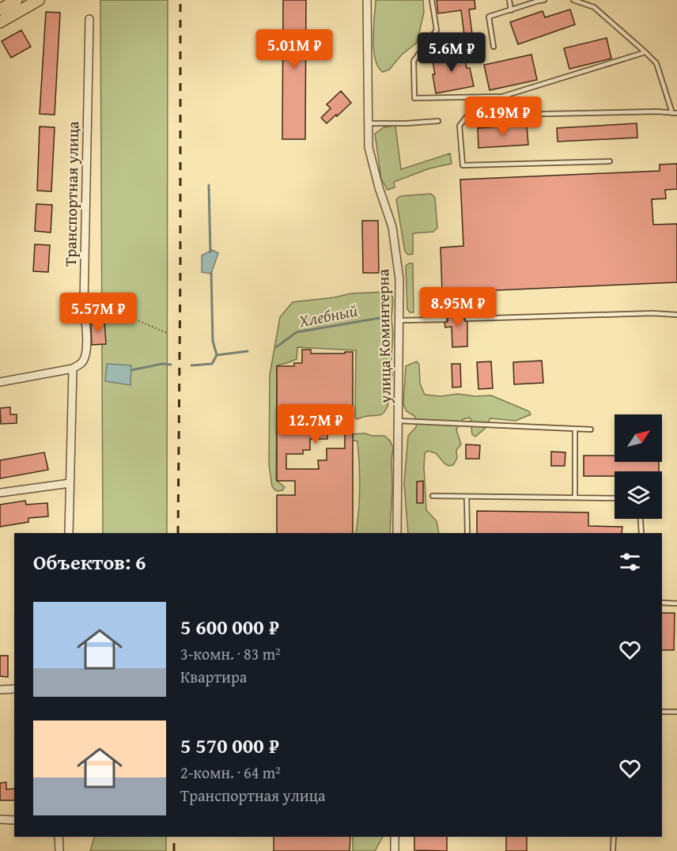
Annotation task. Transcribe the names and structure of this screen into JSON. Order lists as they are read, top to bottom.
{
  "streets": {
    "street": ["Транспортная улица", "улица Коминтерна"]
  },
  "water": ["Хлебный"],
  "north": "top right",
  "page": {
    "price": [
      "5.01M ₽",
      "5.6M ₽",
      "6.19M ₽",
      "8.95M ₽",
      "5.57M ₽",
      "12.7M ₽"
    ],
    "heading": "Объектов: 6",
    "list": [
      {
        "name": "5 600 000 ₽",
        "note": "3-комн. · 83 m² · Квартира"
      },
      {
        "name": "5 570 000 ₽",
        "note": "2-комн. · 64 m² · Транспортная улица"
      }
    ]
  }
}
